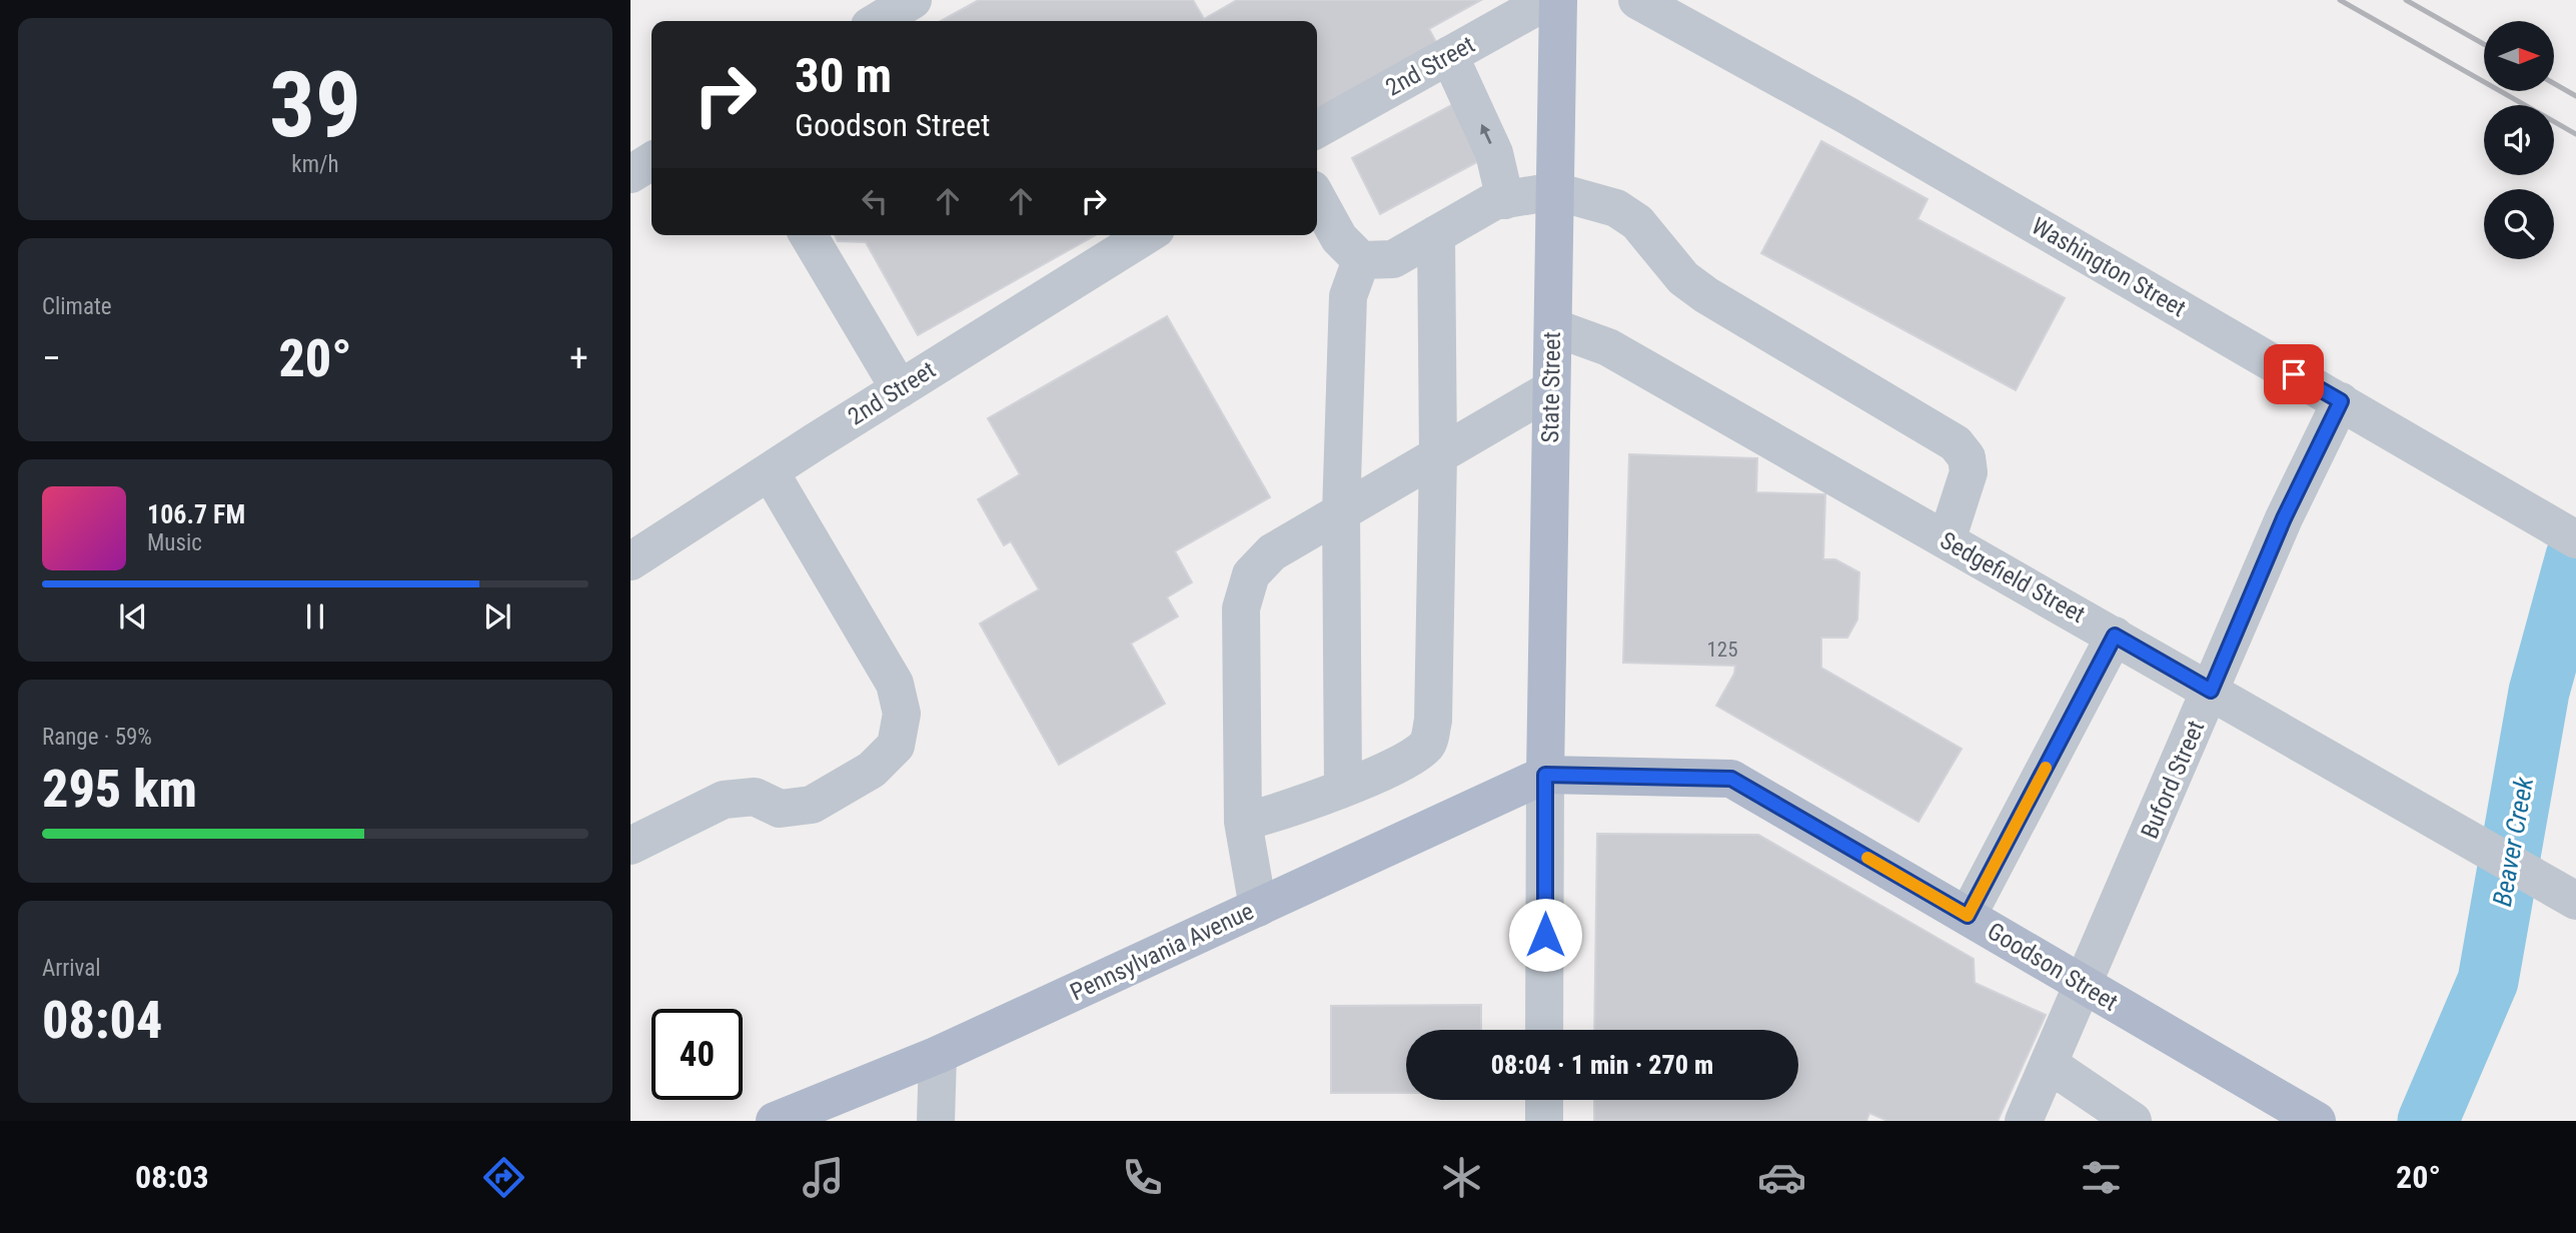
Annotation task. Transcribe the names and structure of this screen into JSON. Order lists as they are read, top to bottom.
{
  "streets": {
    "main road": ["State Street", "Pennsylvania Avenue", "Goodson Street"],
    "street": [
      "2nd Street",
      "Washington Street",
      "Sedgefield Street",
      "Buford Street"
    ]
  },
  "crossings": [
    ["Washington Street", "Buford Street"],
    ["State Street", "Sedgefield Street"],
    ["State Street", "Pennsylvania Avenue"],
    ["State Street", "Goodson Street"],
    ["Sedgefield Street", "Buford Street"],
    ["Buford Street", "Goodson Street"],
    ["Pennsylvania Avenue", "Goodson Street"]
  ],
  "water": ["Beaver Creek"],
  "house_numbers": ["125"],
  "north": "right",
  "page": {
    "tile": [
      ["39", "km/h"],
      "Climate",
      ["Range · 59%", "295 km"],
      ["Arrival", "08:04"]
    ],
    "turn": ["30 m", "Goodson Street"],
    "heat": ["−", "20°", "+"],
    "song": ["106.7 FM", "Music"],
    "limit": "40",
    "trip": "08:04 · 1 min · 270 m",
    "tabs": ["08:03", "20°"]
  }
}
